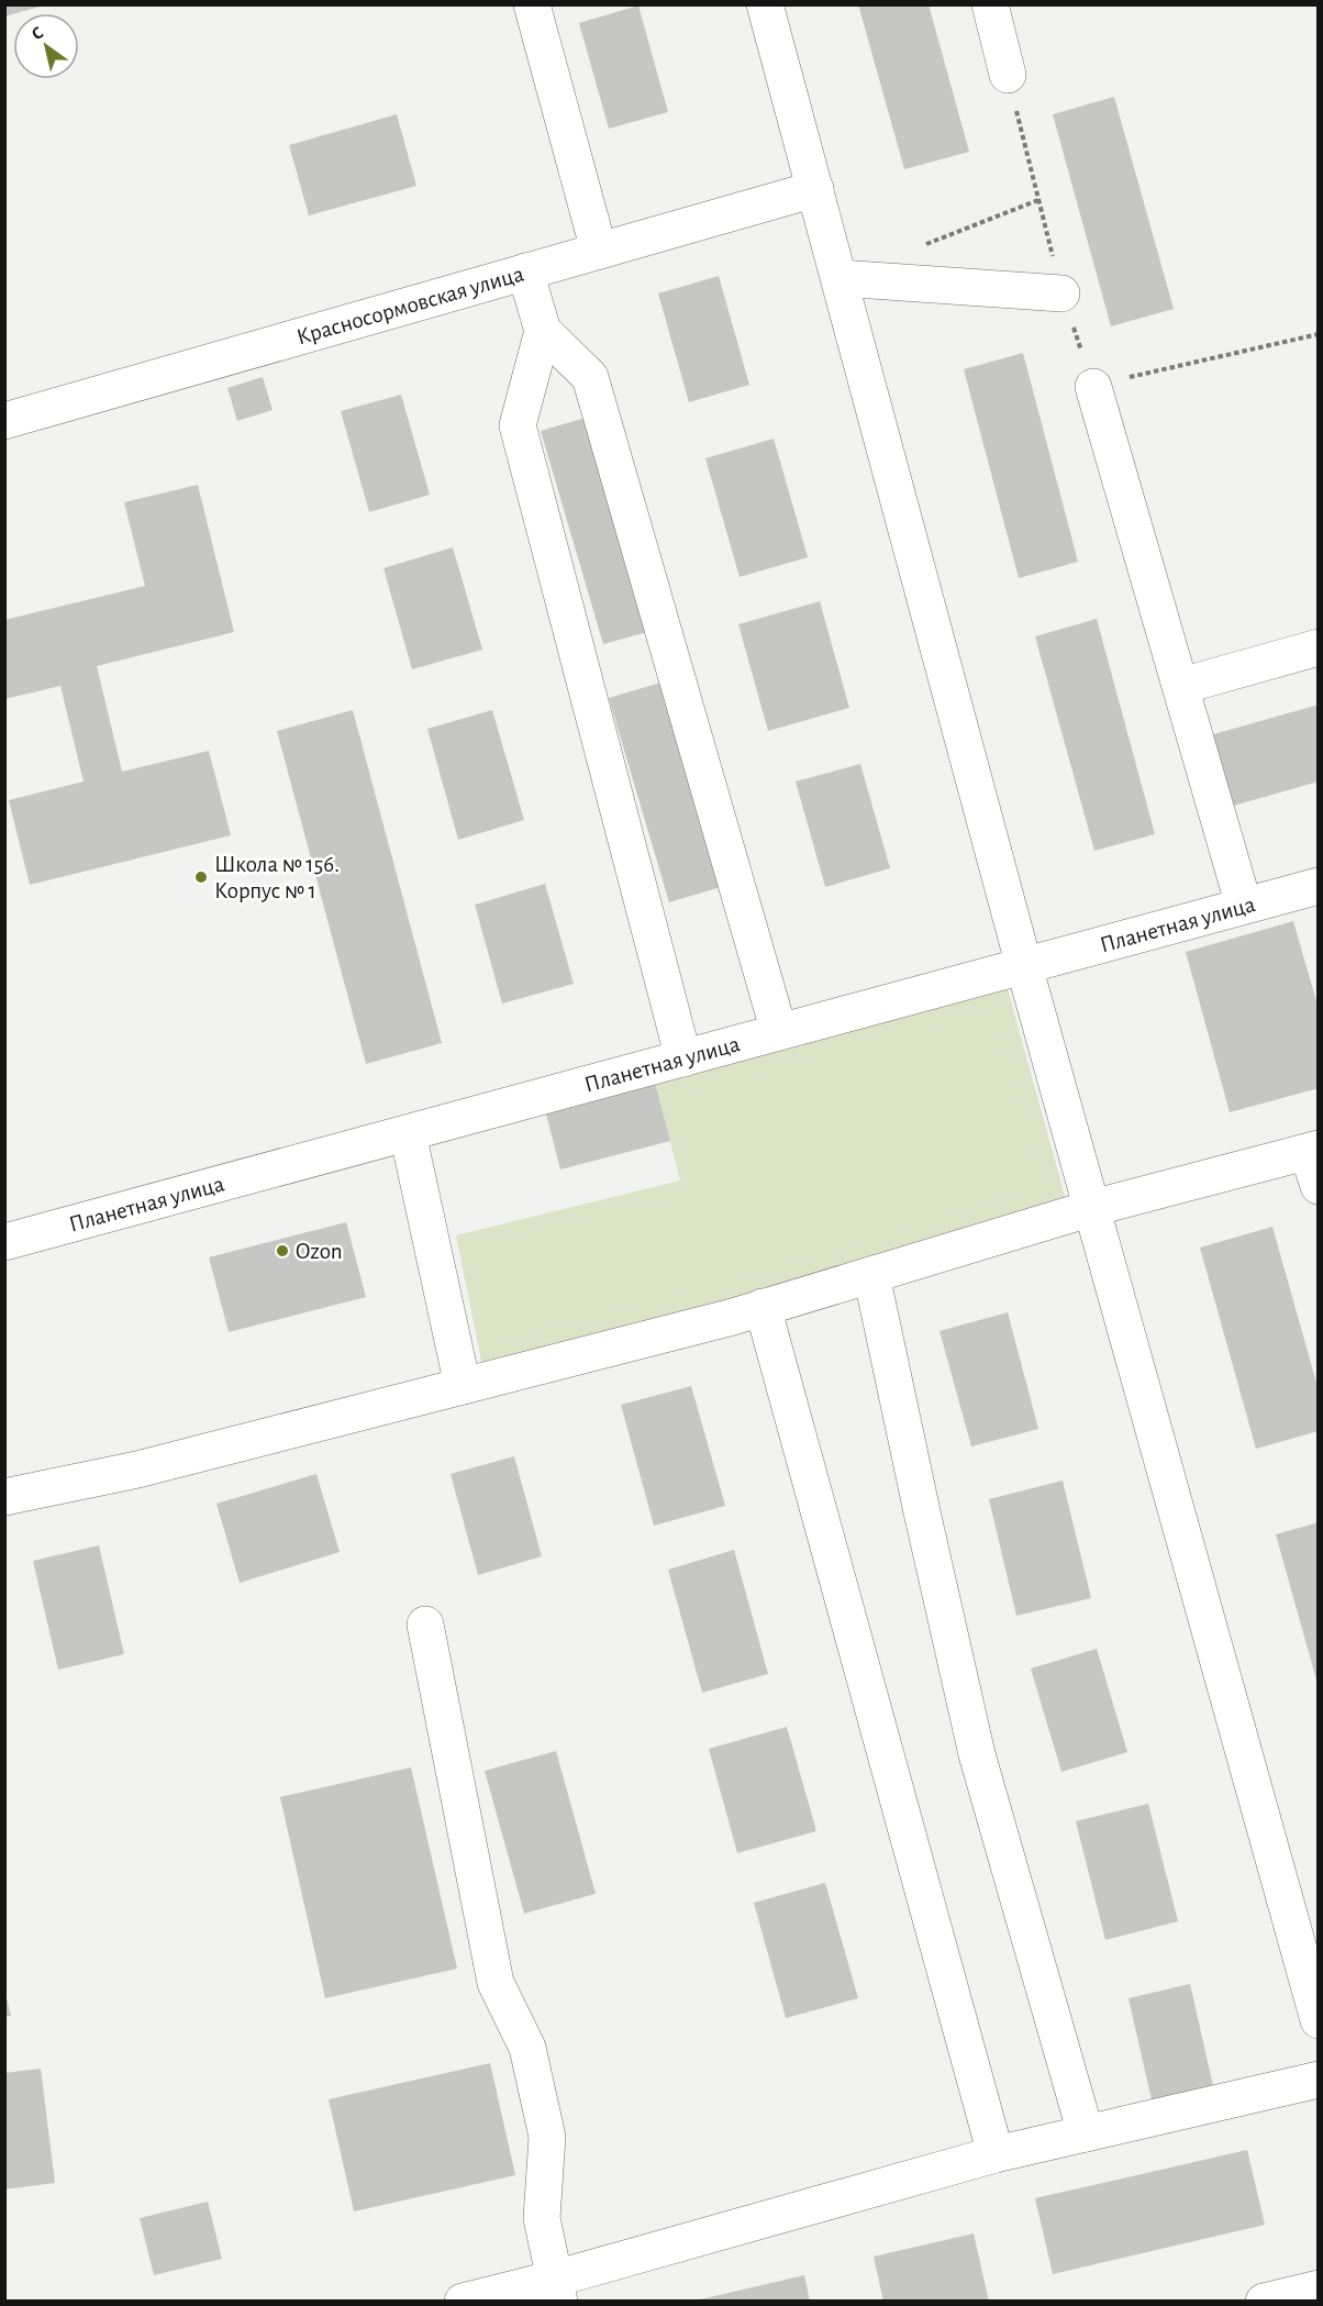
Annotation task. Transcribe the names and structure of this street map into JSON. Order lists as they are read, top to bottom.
{
  "streets": {
    "street": ["Красносормовская улица", "Планетная улица"]
  },
  "places": ["Школа № 156. Корпус № 1", "Ozon"],
  "north": "top left"
}
